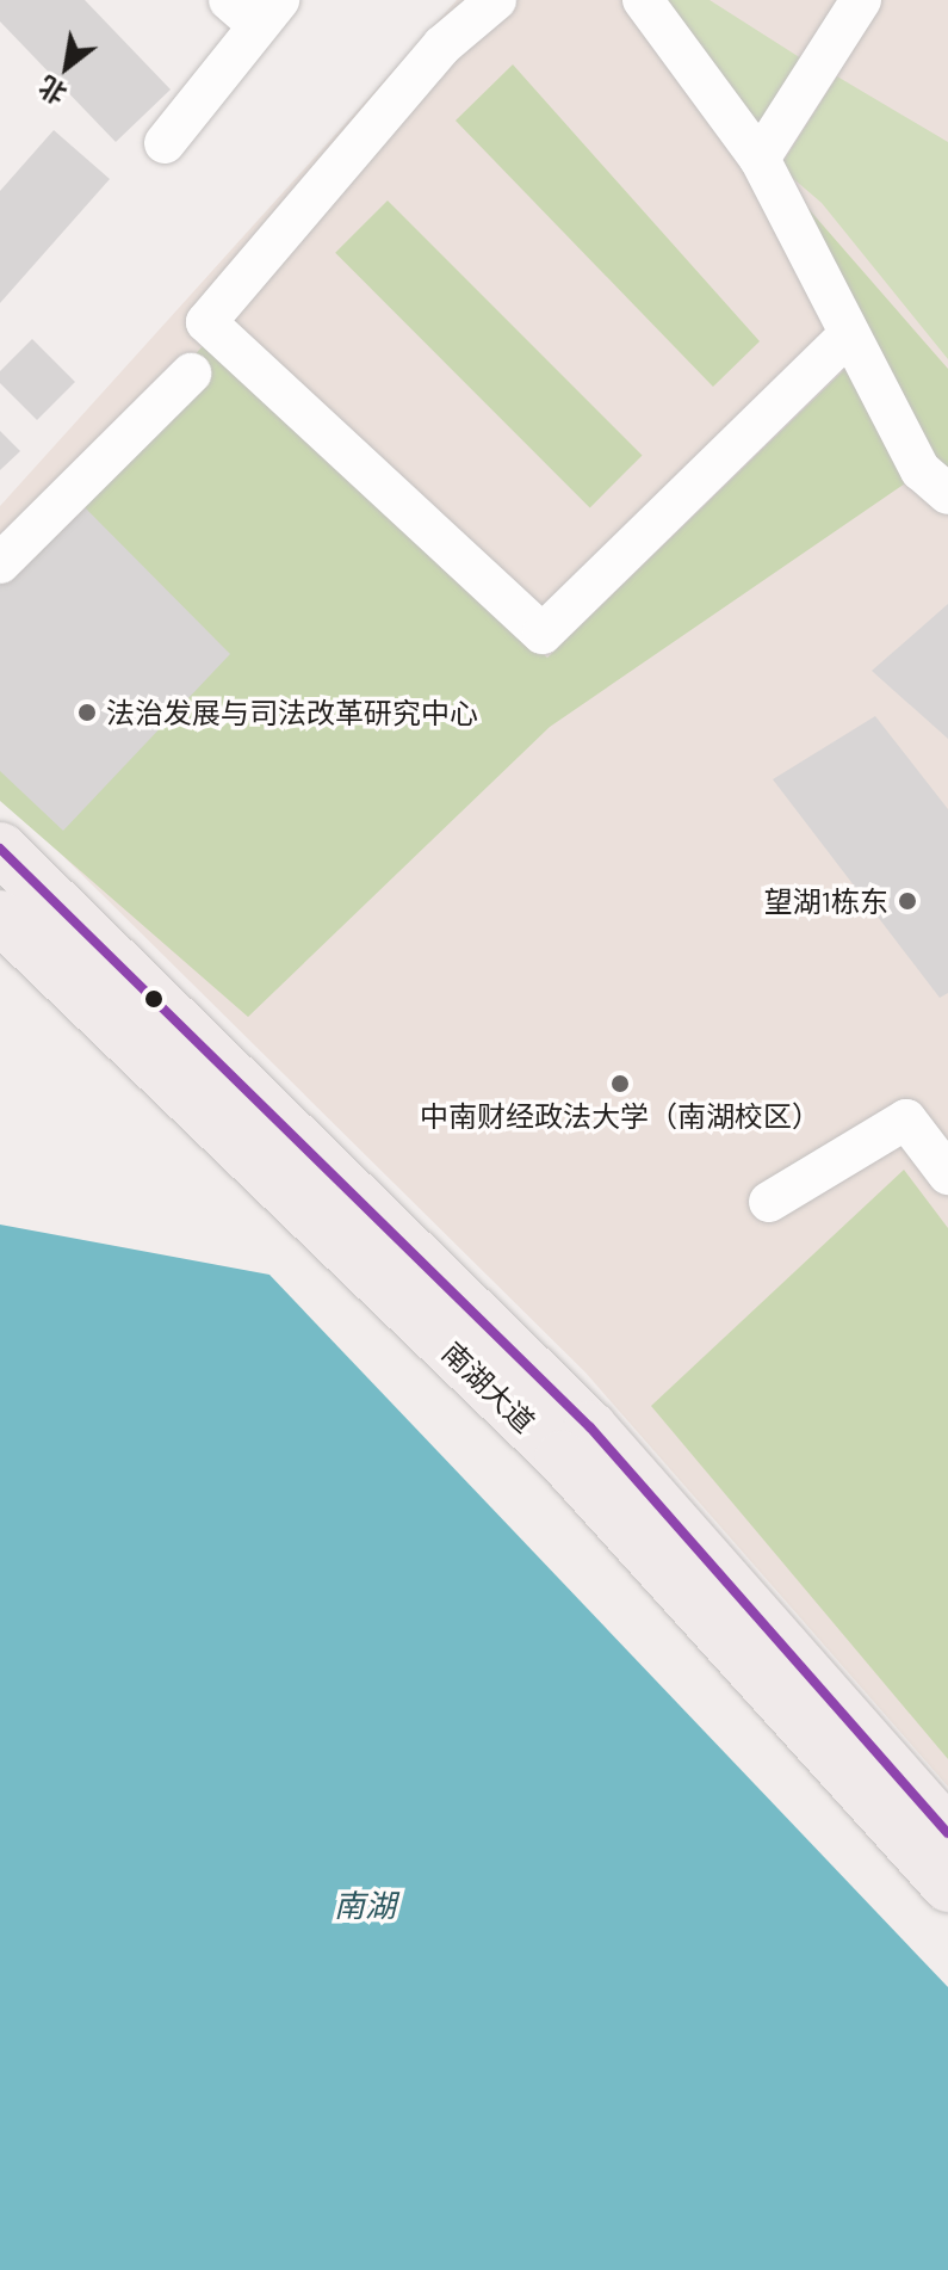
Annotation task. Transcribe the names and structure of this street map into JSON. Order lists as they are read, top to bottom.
{
  "streets": {
    "main road": ["南湖大道"]
  },
  "water": ["南湖"],
  "places": ["法治发展与司法改革研究中心", "望湖1栋东", "中南财经政法大学（南湖校区）"],
  "north": "bottom left"
}
